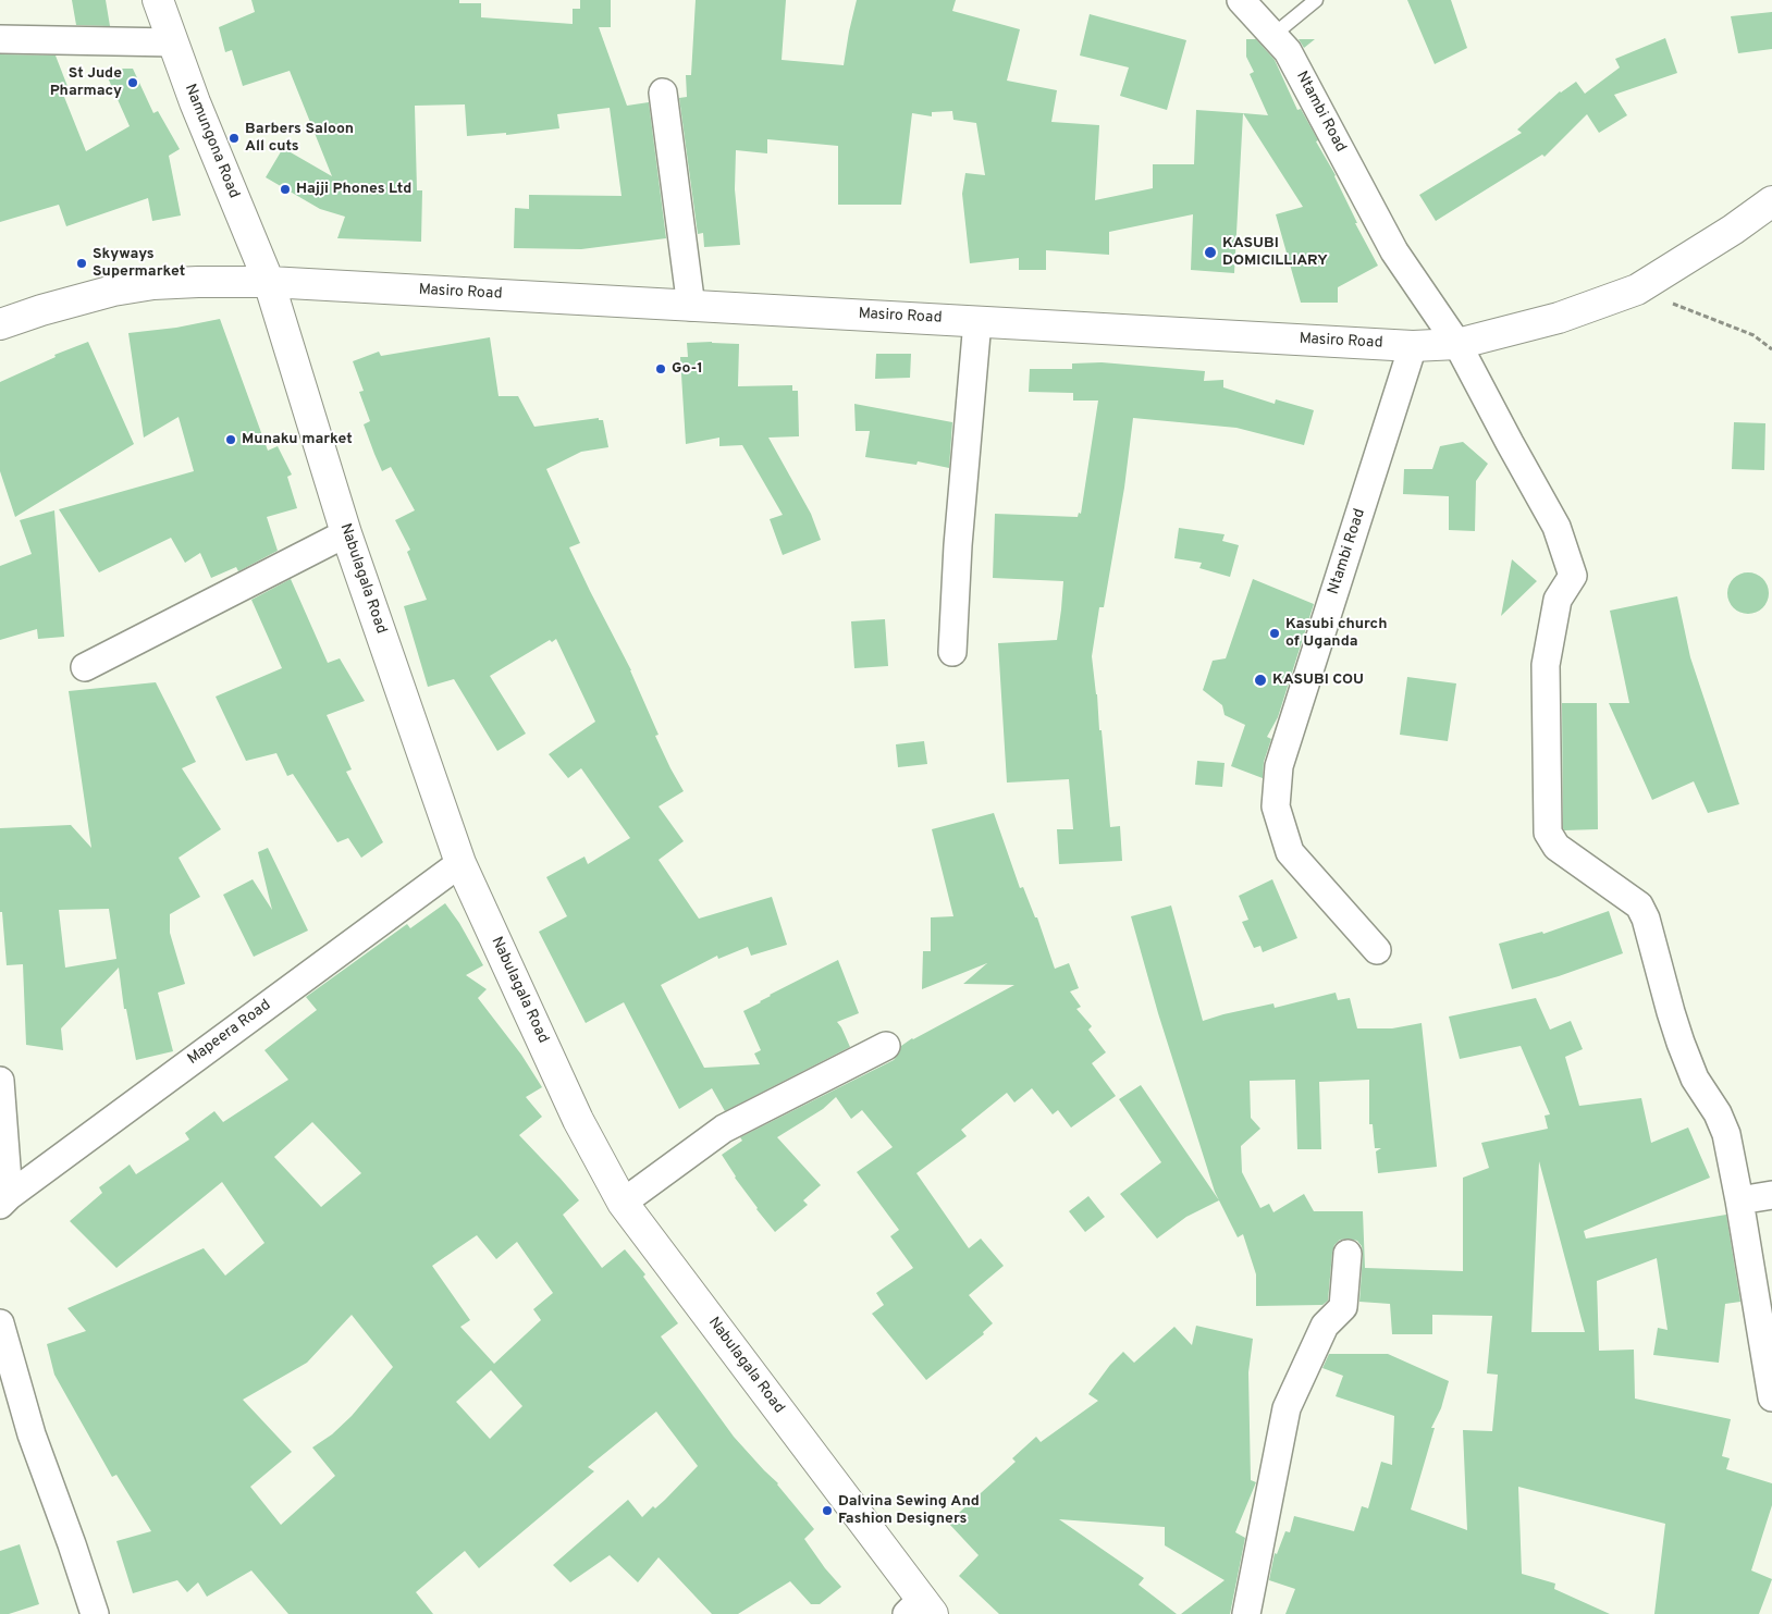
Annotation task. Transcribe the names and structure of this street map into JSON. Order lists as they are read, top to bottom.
{
  "streets": {
    "main road": ["Namungona Road", "Masiro Road", "Nabulagala Road"],
    "street": ["Ntambi Road", "Mapeera Road"]
  },
  "crossings": [
    ["Ntambi Road", "Masiro Road"],
    ["Namungona Road", "Masiro Road"],
    ["Namungona Road", "Nabulagala Road"],
    ["Masiro Road", "Nabulagala Road"],
    ["Nabulagala Road", "Mapeera Road"]
  ],
  "places": [
    "St Jude Pharmacy",
    "Barbers Saloon All cuts",
    "Hajji Phones Ltd",
    "KASUBI DOMICILLIARY",
    "Skyways Supermarket",
    "Go-1",
    "Munaku market",
    "Kasubi church of Uganda",
    "KASUBI COU",
    "Dalvina Sewing And Fashion Designers"
  ]
}
